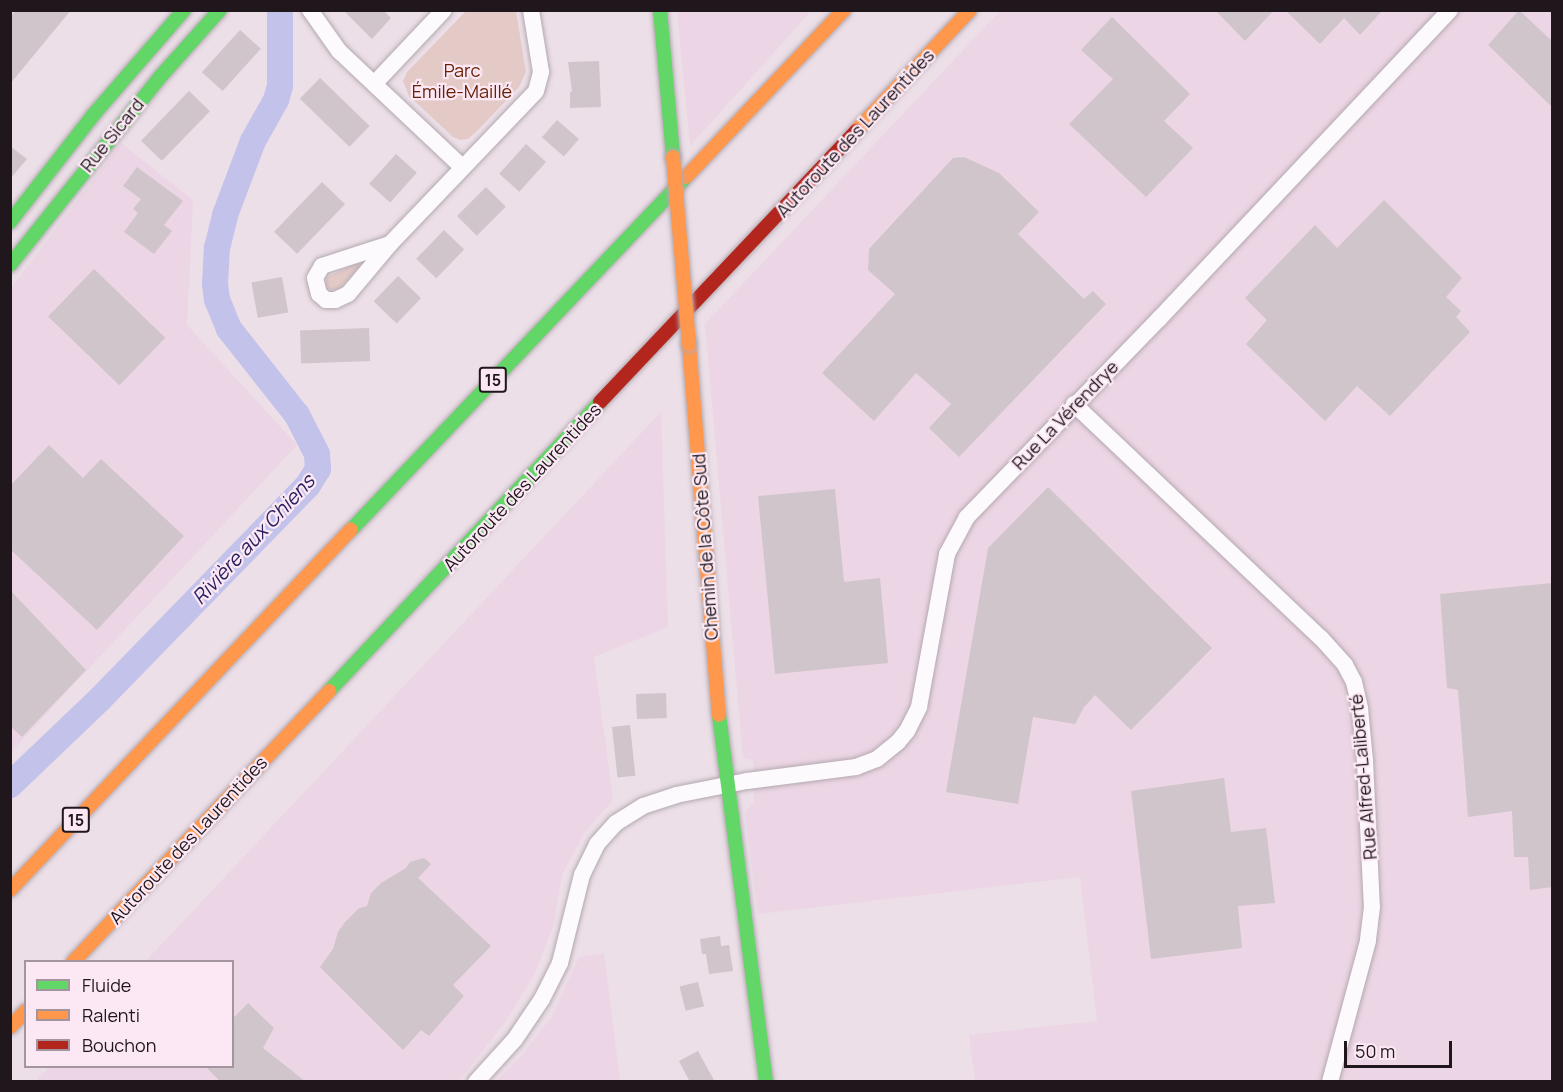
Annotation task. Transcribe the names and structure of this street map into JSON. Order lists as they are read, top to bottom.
{
  "streets": {
    "main road": [
      "Autoroute des Laurentides",
      "Rue Sicard",
      "15",
      "Chemin de la Côte Sud"
    ],
    "street": ["Rue La Vérendrye", "Rue Alfred-Laliberté"]
  },
  "crossings": [
    ["Rue La Vérendrye", "Chemin de la Côte Sud"],
    ["Rue La Vérendrye", "Rue Alfred-Laliberté"]
  ],
  "water": ["Rivière aux Chiens"],
  "parks": ["Parc Émile-Maillé"],
  "legend": ["Fluide", "Ralenti", "Bouchon"],
  "scale_bar": "50 m"
}
